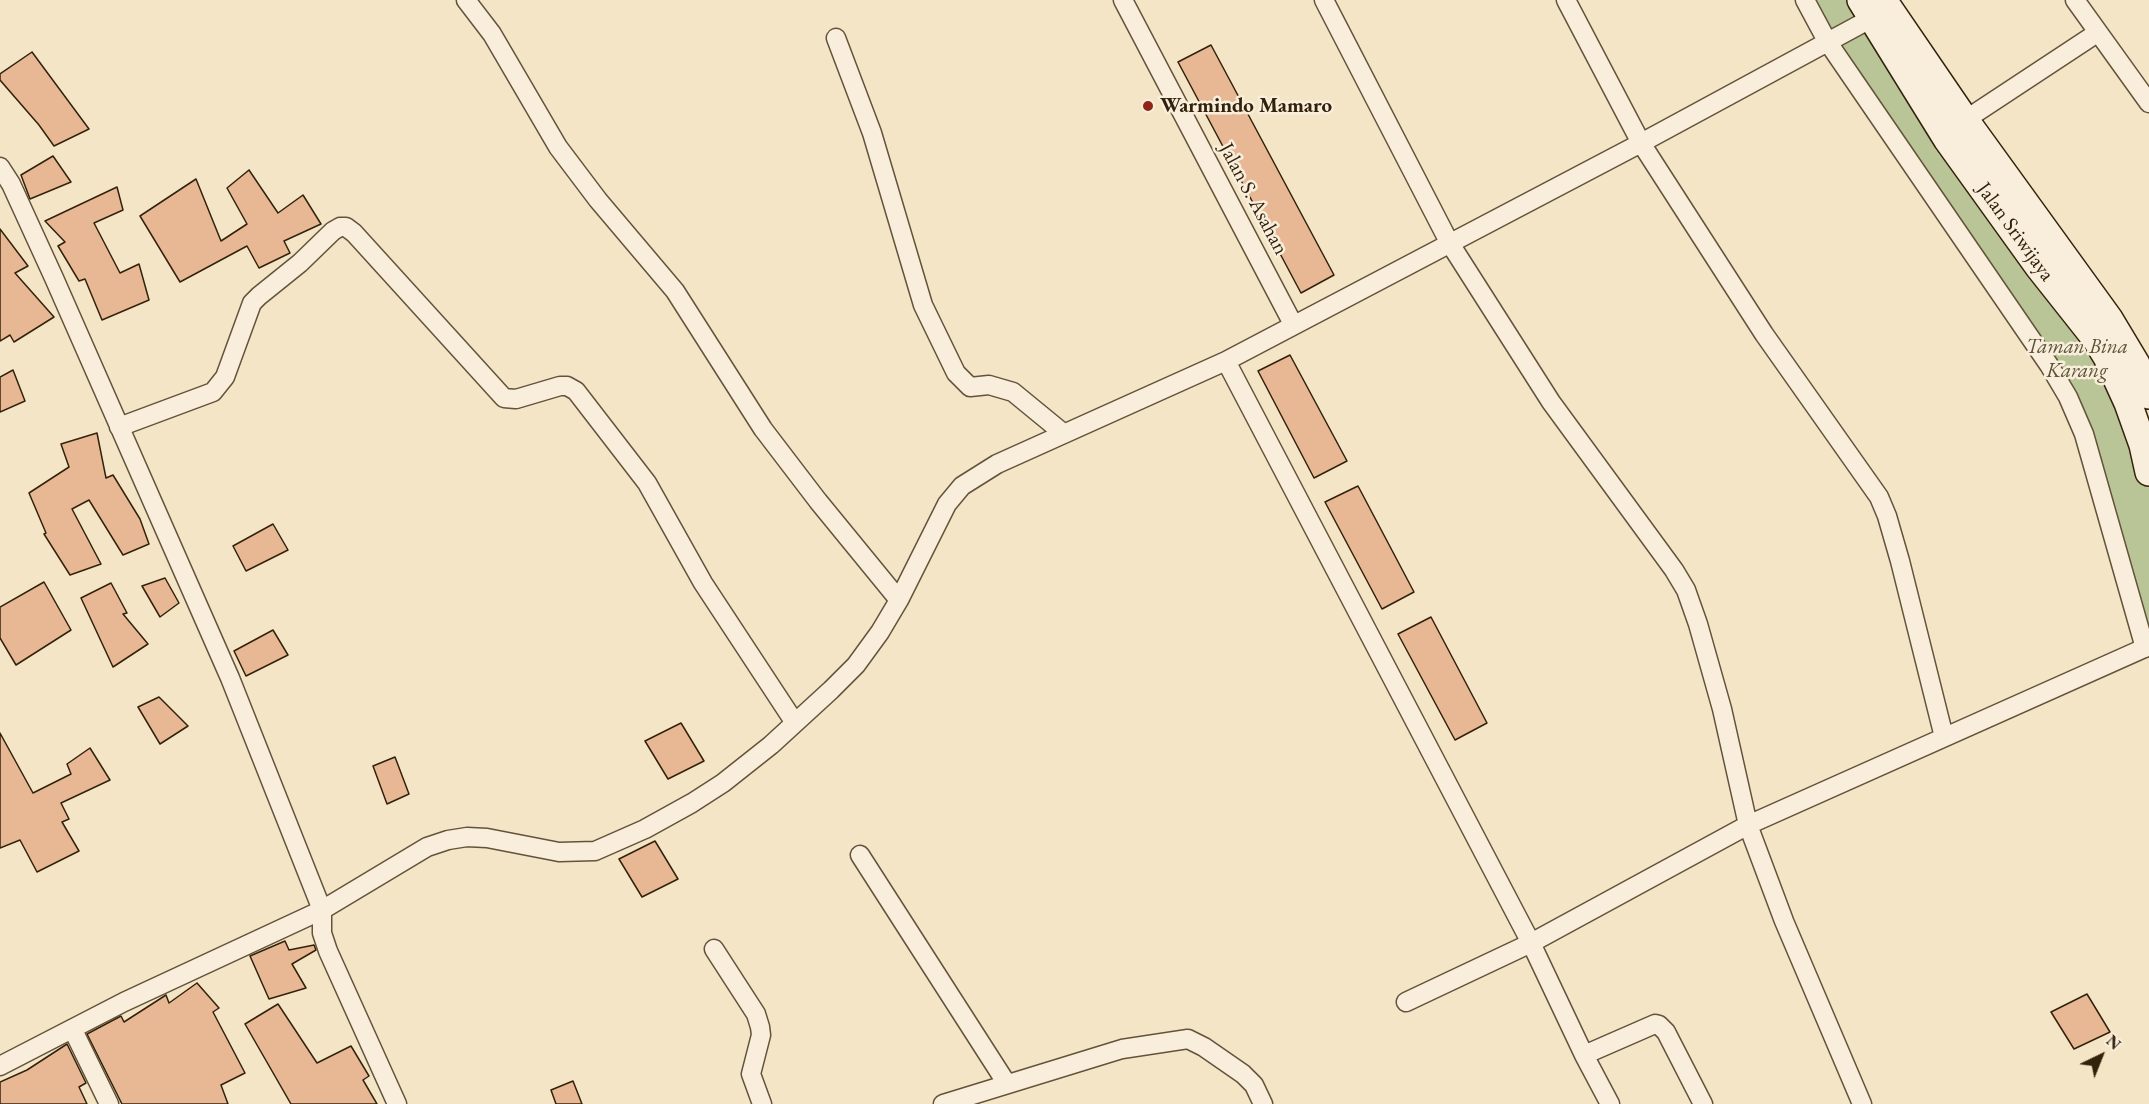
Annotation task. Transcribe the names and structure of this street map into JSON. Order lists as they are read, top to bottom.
{
  "streets": {
    "main road": ["Jalan Sriwijaya"],
    "street": ["Jalan S. Asahan"]
  },
  "parks": ["Taman Bina Karang"],
  "places": ["Warmindo Mamaro"],
  "north": "top right"
}
